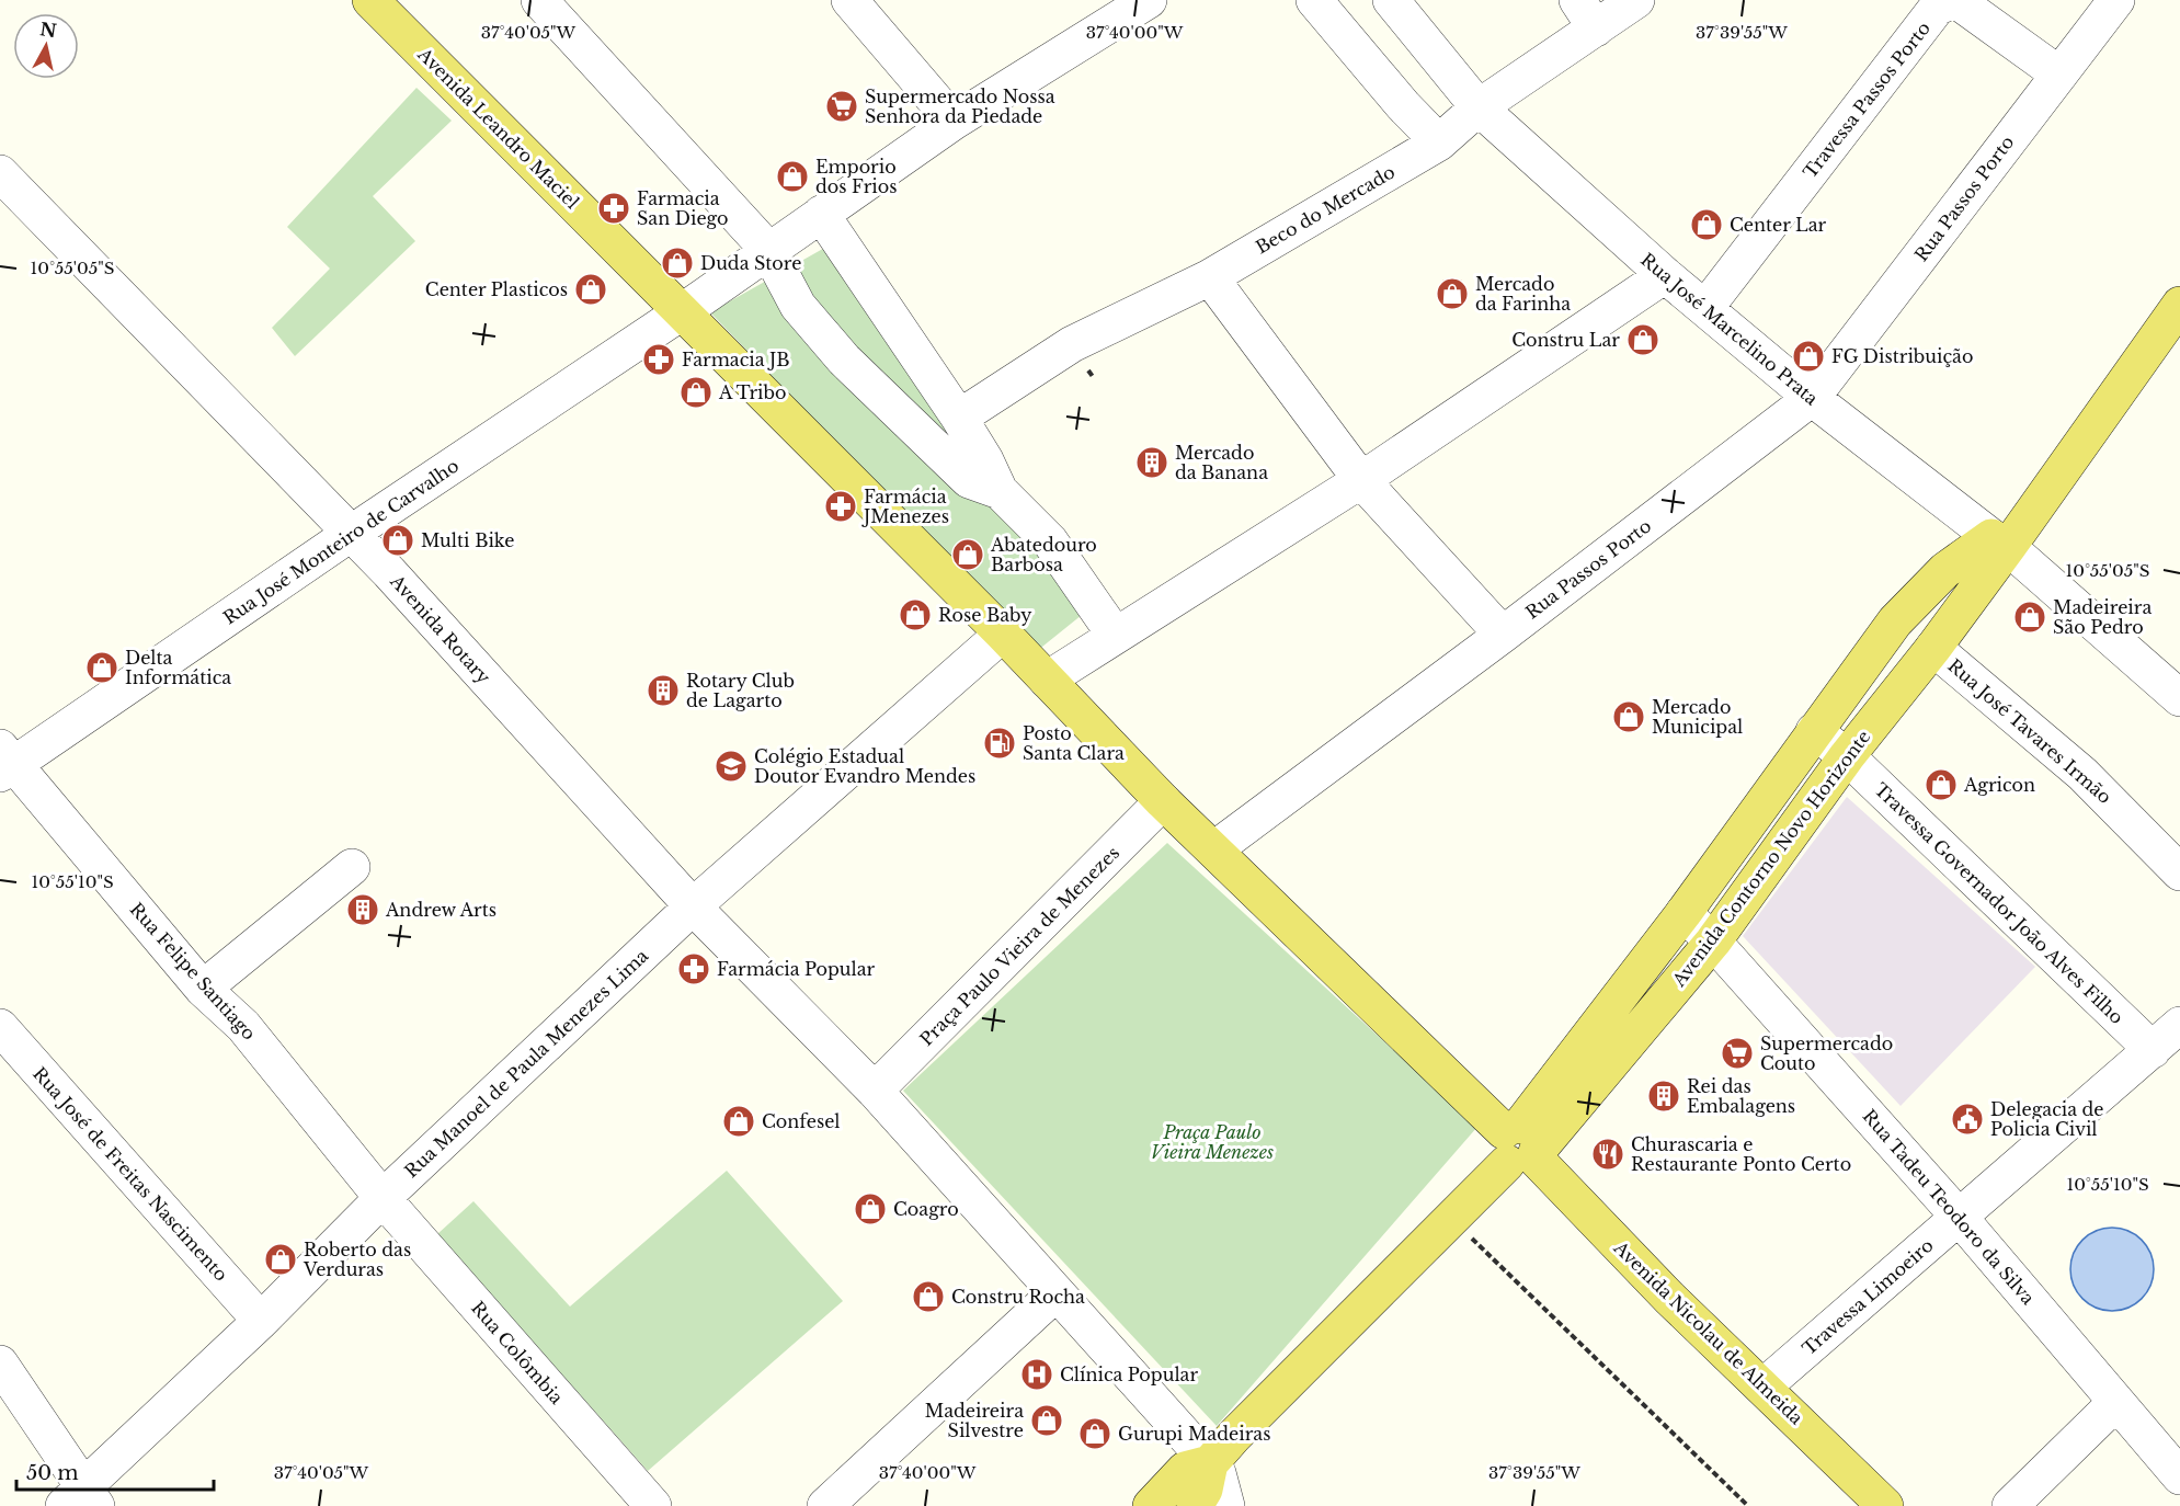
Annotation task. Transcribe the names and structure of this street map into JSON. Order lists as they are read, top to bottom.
{
  "streets": {
    "main road": ["Avenida Leandro Maciel", "Avenida Contorno Novo Horizonte", "Avenida Nicolau de Almeida"],
    "street": [
      "Travessa Passos Porto",
      "Rua Passos Porto",
      "Beco do Mercado",
      "Rua José Marcelino Prata",
      "Rua José Monteiro de Carvalho",
      "Avenida Rotary",
      "Rua José Tavares Irmão",
      "Travessa Governador João Alves Filho",
      "Praça Paulo Vieira de Menezes",
      "Rua Felipe Santiago",
      "Rua Manoel de Paula Menezes Lima",
      "Rua José de Freitas Nascimento",
      "Rua Tadeu Teodoro da Silva",
      "Travessa Limoeiro",
      "Rua Colômbia"
    ]
  },
  "crossings": [
    ["Travessa Passos Porto", "Rua Passos Porto"],
    ["Travessa Passos Porto", "Rua José Marcelino Prata"],
    ["Avenida Leandro Maciel", "Rua José Monteiro de Carvalho"],
    ["Avenida Leandro Maciel", "Rua Manoel de Paula Menezes Lima"],
    ["Rua Passos Porto", "Rua José Marcelino Prata"],
    ["Beco do Mercado", "Rua José Marcelino Prata"],
    ["Rua José Marcelino Prata", "Avenida Contorno Novo Horizonte"],
    ["Rua José Monteiro de Carvalho", "Avenida Rotary"],
    ["Rua José Monteiro de Carvalho", "Rua Felipe Santiago"],
    ["Avenida Rotary", "Praça Paulo Vieira de Menezes"],
    ["Avenida Rotary", "Rua Manoel de Paula Menezes Lima"],
    ["Rua José Tavares Irmão", "Avenida Contorno Novo Horizonte"],
    ["Avenida Contorno Novo Horizonte", "Travessa Governador João Alves Filho"],
    ["Avenida Contorno Novo Horizonte", "Rua Tadeu Teodoro da Silva"],
    ["Avenida Contorno Novo Horizonte", "Avenida Nicolau de Almeida"],
    ["Travessa Governador João Alves Filho", "Travessa Limoeiro"],
    ["Rua Felipe Santiago", "Rua Manoel de Paula Menezes Lima"],
    ["Rua Felipe Santiago", "Rua Colômbia"],
    ["Rua Manoel de Paula Menezes Lima", "Rua José de Freitas Nascimento"],
    ["Rua Manoel de Paula Menezes Lima", "Rua Colômbia"],
    ["Rua Tadeu Teodoro da Silva", "Travessa Limoeiro"],
    ["Travessa Limoeiro", "Avenida Nicolau de Almeida"]
  ],
  "parks": ["Praça Paulo Vieira Menezes"],
  "places": {
    "supermarket": ["Supermercado Nossa Senhora da Piedade", "Supermercado Couto"],
    "shop": [
      "Emporio dos Frios",
      "Center Lar",
      "Duda Store",
      "Center Plasticos",
      "Mercado da Farinha",
      "Constru Lar",
      "FG Distribuição",
      "A Tribo",
      "Multi Bike",
      "Abatedouro Barbosa",
      "Rose Baby",
      "Madeireira São Pedro",
      "Delta Informática",
      "Mercado Municipal",
      "Agricon",
      "Confesel",
      "Coagro",
      "Roberto das Verduras",
      "Constru Rocha",
      "Madeireira Silvestre",
      "Gurupi Madeiras"
    ],
    "pharmacy": [
      "Farmacia San Diego",
      "Farmacia JB",
      "Farmácia JMenezes",
      "Farmácia Popular"
    ],
    "building": [
      "Mercado da Banana",
      "Rotary Club de Lagarto",
      "Andrew Arts",
      "Rei das Embalagens"
    ],
    "fuel station": ["Posto Santa Clara"],
    "school or university": ["Colégio Estadual Doutor Evandro Mendes"],
    "public building": ["Delegacia de Policia Civil"],
    "restaurant": ["Churascaria e Restaurante Ponto Certo"],
    "hospital": ["Clínica Popular"]
  },
  "scale_bar": "50 m",
  "north": "top",
  "coordinates": [
    "37°40'05\"W",
    "37°40'00\"W",
    "37°39'55\"W",
    "10°55'05\"S",
    "10°55'10\"S"
  ]
}
